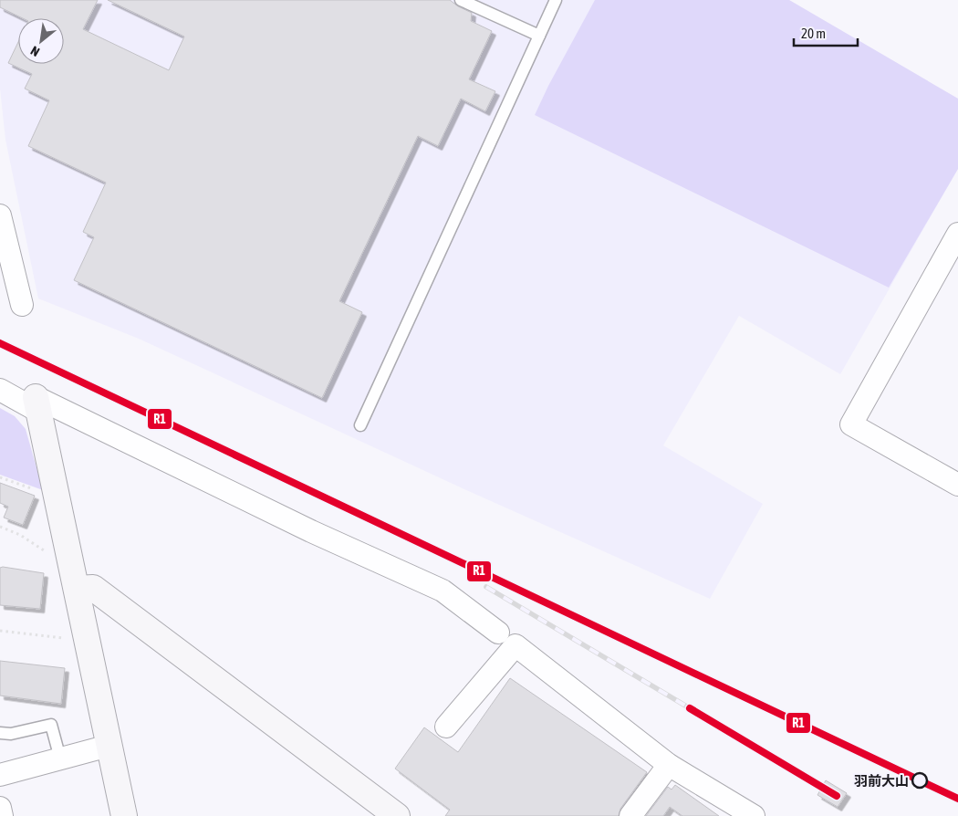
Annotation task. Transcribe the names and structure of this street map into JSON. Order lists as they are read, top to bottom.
{
  "places": ["羽前大山"],
  "lines": ["transit line R1"],
  "scale_bar": "20 m",
  "north": "bottom left"
}
